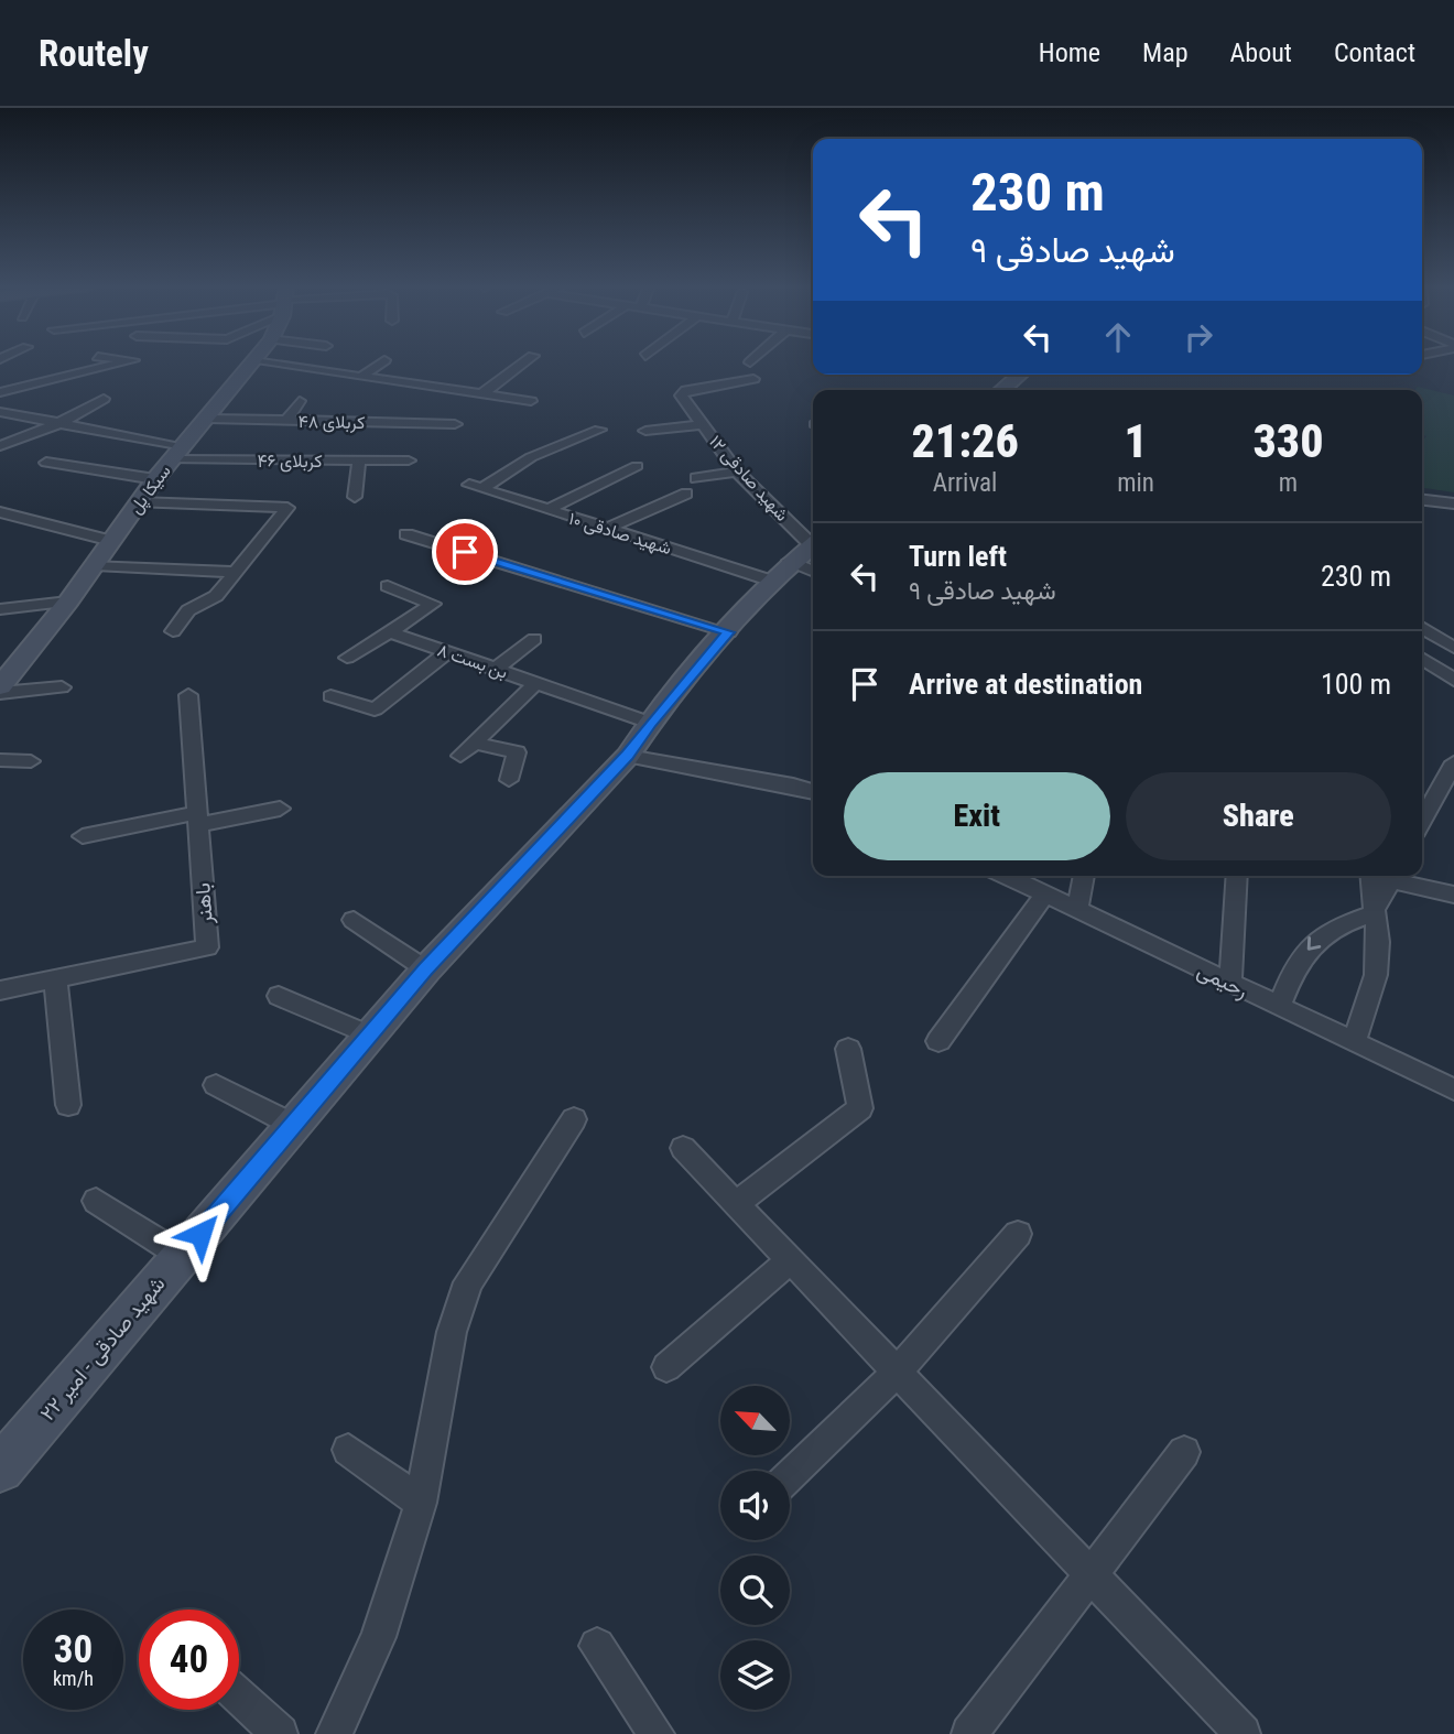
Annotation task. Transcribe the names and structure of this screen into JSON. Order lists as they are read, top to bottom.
{
  "streets": {
    "street": [
      "کربلای ۴۸",
      "کربلای ۴۶",
      "شهید صادقی ۱۲",
      "سیکا پل",
      "شهید صادقی ۱۰",
      "بن بست ۸",
      "باهنر",
      "رحیمی",
      "شهید صادقی - امیر ۲۲"
    ]
  },
  "crossings": [
    ["کربلای ۴۸", "سیکا پل"],
    ["کربلای ۴۶", "سیکا پل"],
    ["شهید صادقی ۱۲", "شهید صادقی ۱۰"],
    ["شهید صادقی ۱۲", "شهید صادقی - امیر ۲۲"],
    ["شهید صادقی ۱۰", "شهید صادقی - امیر ۲۲"],
    ["بن بست ۸", "شهید صادقی - امیر ۲۲"]
  ],
  "north": "top left",
  "page": {
    "header": "Routely",
    "nav": [
      "Home",
      "Map",
      "About",
      "Contact"
    ],
    "turn": ["230 m", "شهید صادقی ۹"],
    "eta": [
      "21:26",
      "Arrival",
      "1",
      "min",
      "330",
      "m"
    ],
    "list": [
      {
        "name": "Turn left",
        "note": "شهید صادقی ۹",
        "value": "230 m"
      },
      {
        "name": "Arrive at destination",
        "value": "100 m"
      }
    ],
    "buttons": ["Exit", "Share"],
    "speed": "30 km/h",
    "limit": "40"
  }
}
